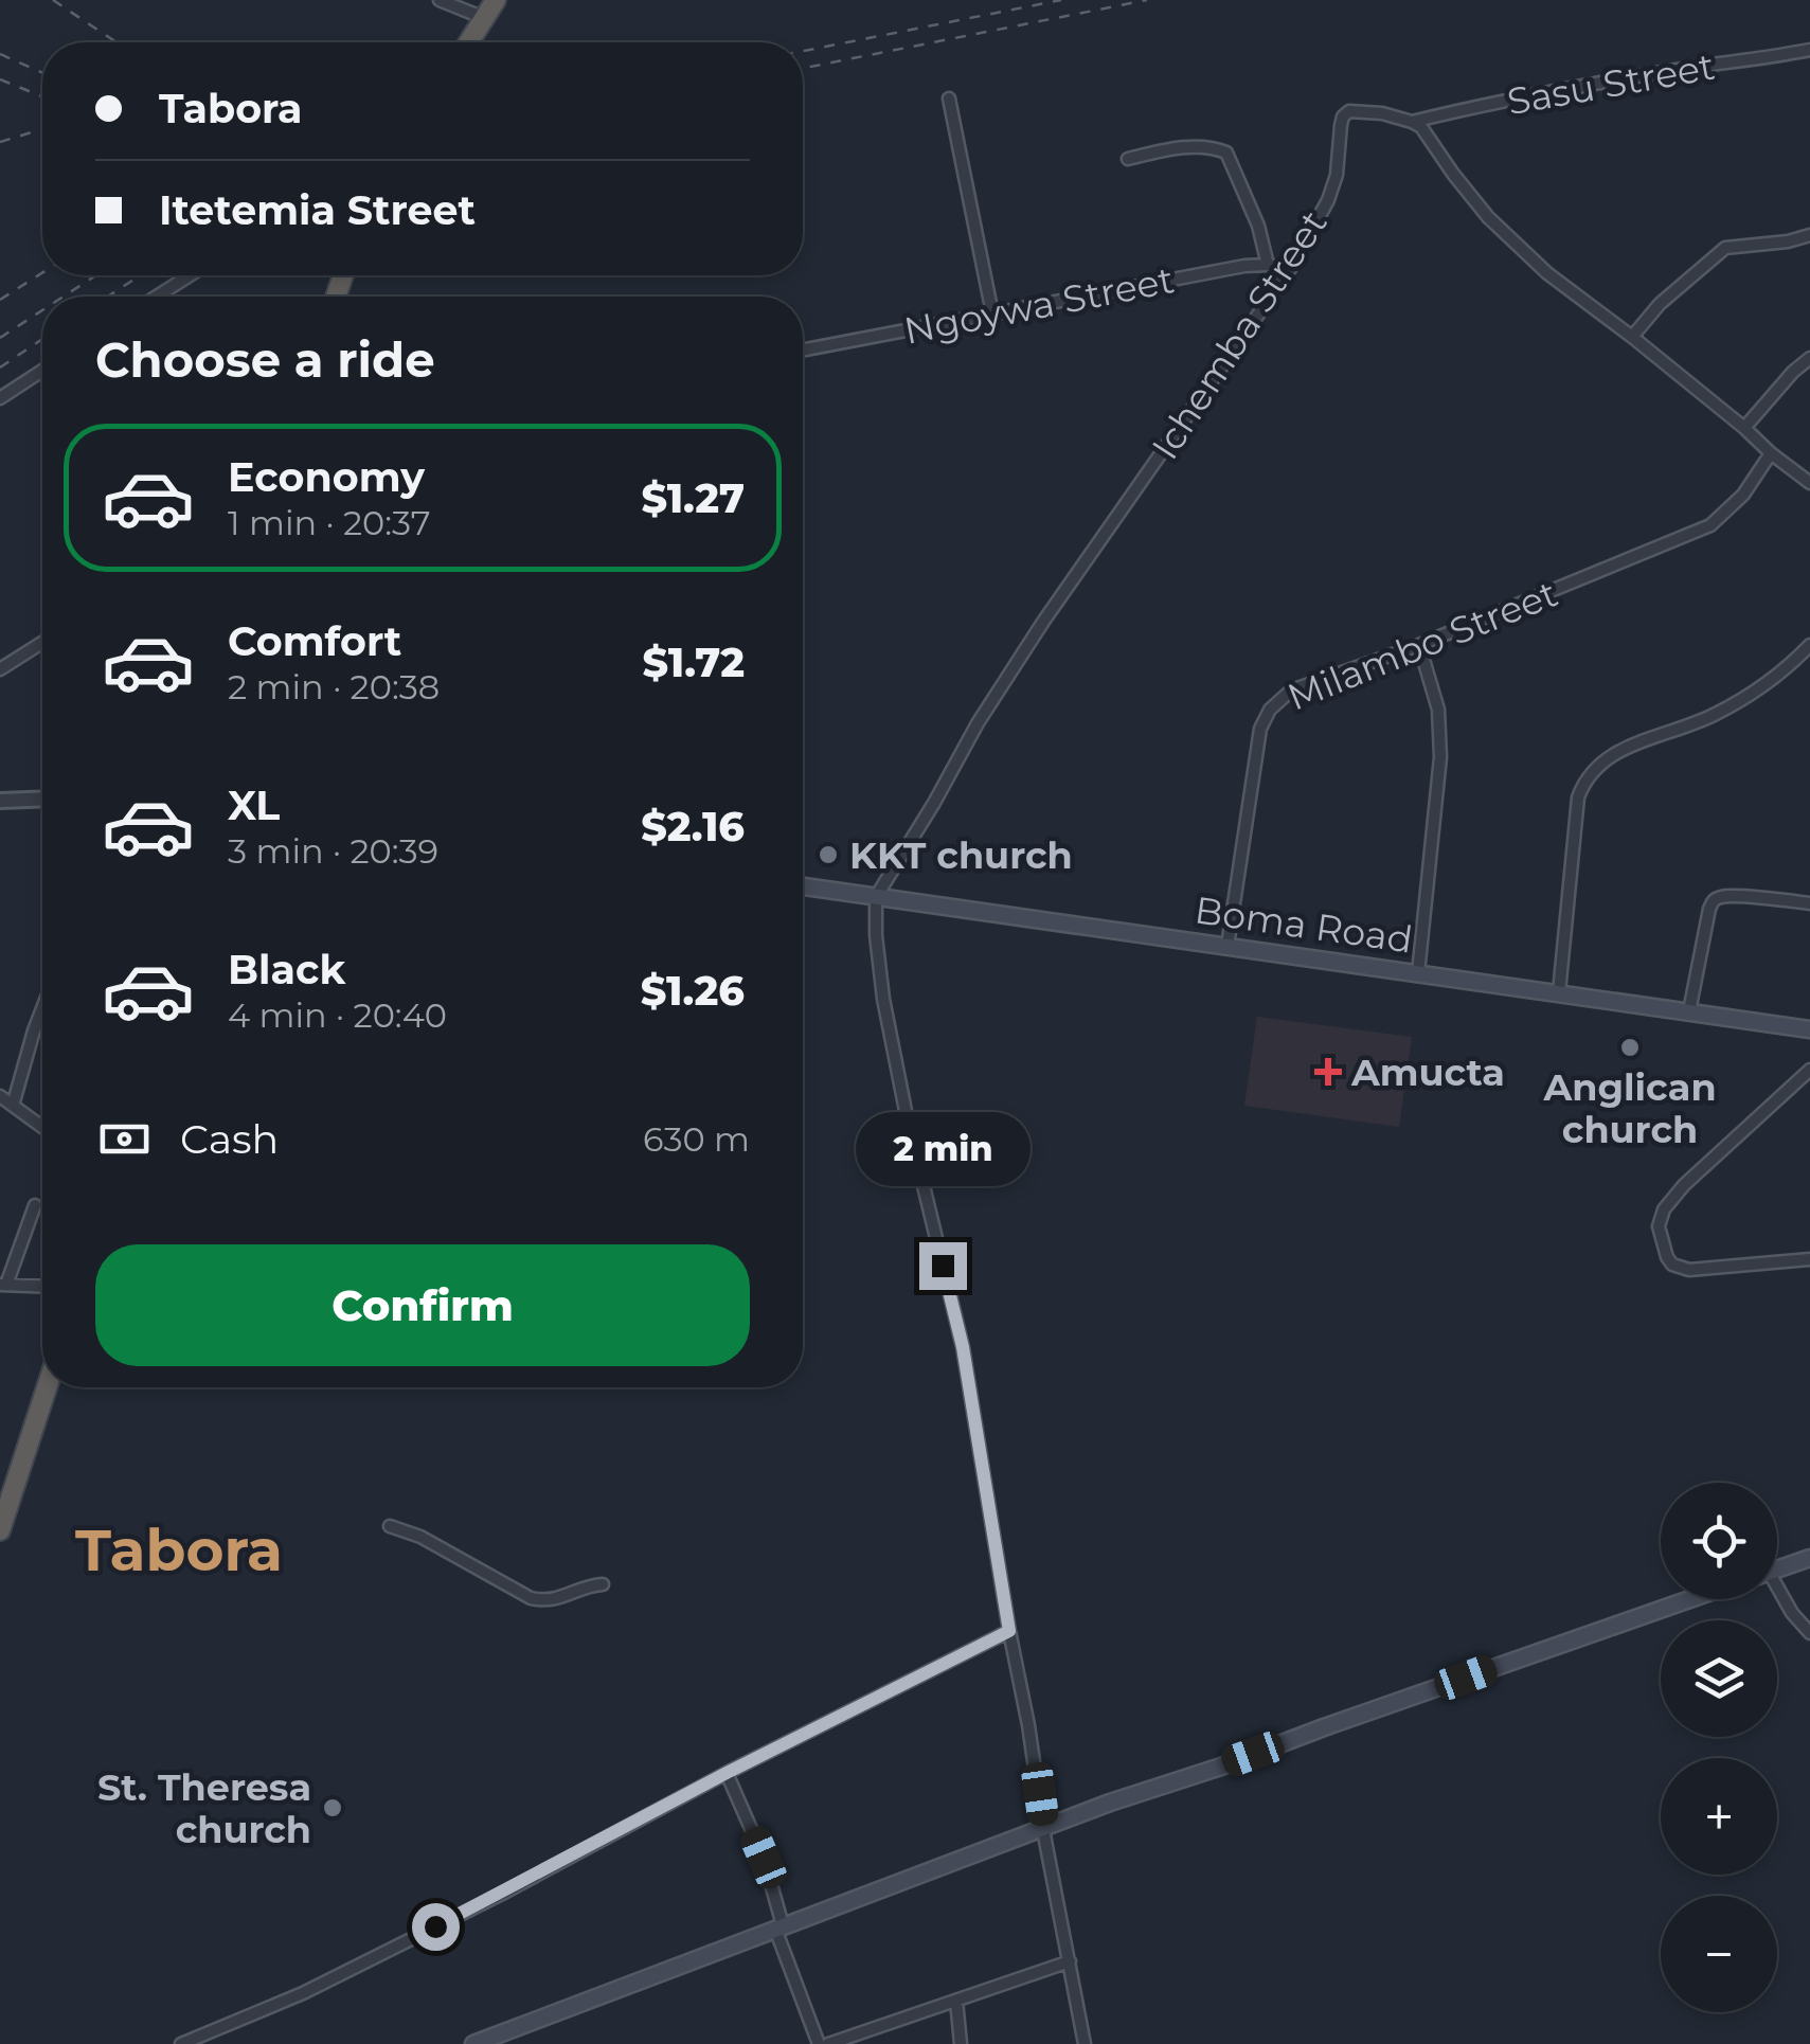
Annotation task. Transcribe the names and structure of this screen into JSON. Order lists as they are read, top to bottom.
{
  "streets": {
    "main road": ["Boma Road"],
    "street": [
      "Sasu Street",
      "Ngoywa Street",
      "Ichemba Street",
      "Milambo Street"
    ]
  },
  "crossings": [
    ["Sasu Street", "Ichemba Street"],
    ["Ngoywa Street", "Ichemba Street"],
    ["Ichemba Street", "Boma Road"],
    ["Milambo Street", "Boma Road"]
  ],
  "districts": ["Tabora"],
  "places": {
    "other": ["KKT church", "Anglican church", "St. Theresa church"],
    "health": ["Amucta"]
  },
  "page": {
    "banner": ["Tabora", "Itetemia Street"],
    "heading": "Choose a ride",
    "list": [
      {
        "name": "Economy",
        "note": "1 min · 20:37",
        "value": "$1.27"
      },
      {
        "name": "Comfort",
        "note": "2 min · 20:38",
        "value": "$1.72"
      },
      {
        "name": "XL",
        "note": "3 min · 20:39",
        "value": "$2.16"
      },
      {
        "name": "Black",
        "note": "4 min · 20:40",
        "value": "$1.26"
      }
    ],
    "pay": ["Cash", "630 m"],
    "bubble": "2 min",
    "buttons": "Confirm",
    "map_buttons": ["+", "−"]
  }
}
